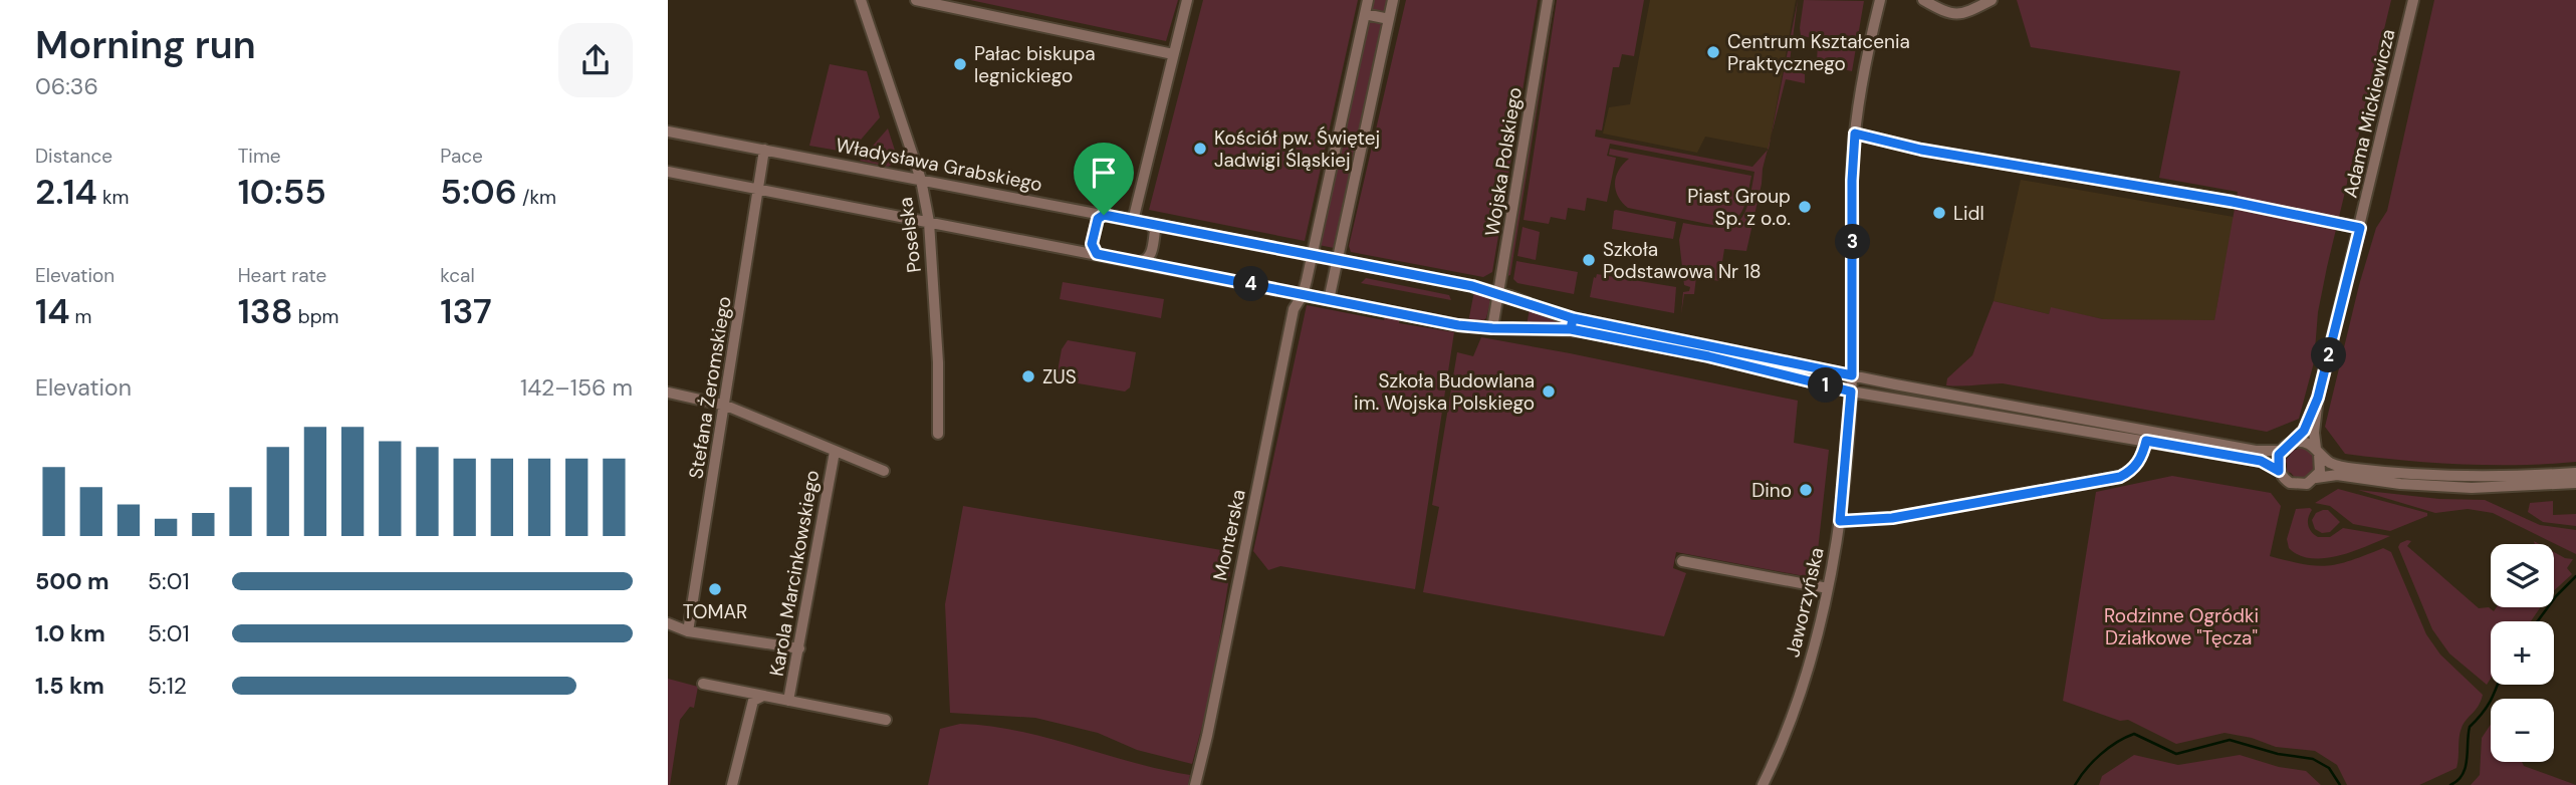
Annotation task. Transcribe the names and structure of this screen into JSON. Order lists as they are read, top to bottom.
{
  "streets": {
    "street": [
      "Adama Mickiewicza",
      "Wojska Polskiego",
      "Władysława Grabskiego",
      "Poselska",
      "Stefana Żeromskiego",
      "Monterska",
      "Karola Marcinkowskiego",
      "Jaworzyńska"
    ]
  },
  "crossings": [
    ["Adama Mickiewicza", "Władysława Grabskiego"],
    ["Wojska Polskiego", "Władysława Grabskiego"],
    ["Władysława Grabskiego", "Poselska"],
    ["Władysława Grabskiego", "Stefana Żeromskiego"],
    ["Władysława Grabskiego", "Monterska"],
    ["Władysława Grabskiego", "Jaworzyńska"]
  ],
  "parks": ["Rodzinne Ogródki Działkowe \"Tęcza\""],
  "places": [
    "Centrum Kształcenia Praktycznego",
    "Pałac biskupa legnickiego",
    "Kościół pw. Świętej Jadwigi Śląskiej",
    "Piast Group Sp. z o.o.",
    "Lidl",
    "Szkoła Podstawowa Nr 18",
    "ZUS",
    "Szkoła Budowlana im. Wojska Polskiego",
    "Dino",
    "TOMAR"
  ],
  "page": {
    "heading": ["Morning run", "06:36"],
    "stats": [
      ["Distance", "2.14 km"],
      ["Time", "10:55"],
      ["Pace", "5:06 /km"],
      ["Elevation", "14 m"],
      ["Heart rate", "138 bpm"],
      ["kcal", "137"]
    ],
    "pins": [
      "3",
      "4",
      "2",
      "1"
    ],
    "chart": ["Elevation", "142–156 m"],
    "map_buttons": ["+", "−"],
    "list": [
      {
        "name": "500 m",
        "note": "5:01"
      },
      {
        "name": "1.0 km",
        "note": "5:01"
      },
      {
        "name": "1.5 km",
        "note": "5:12"
      }
    ]
  }
}
